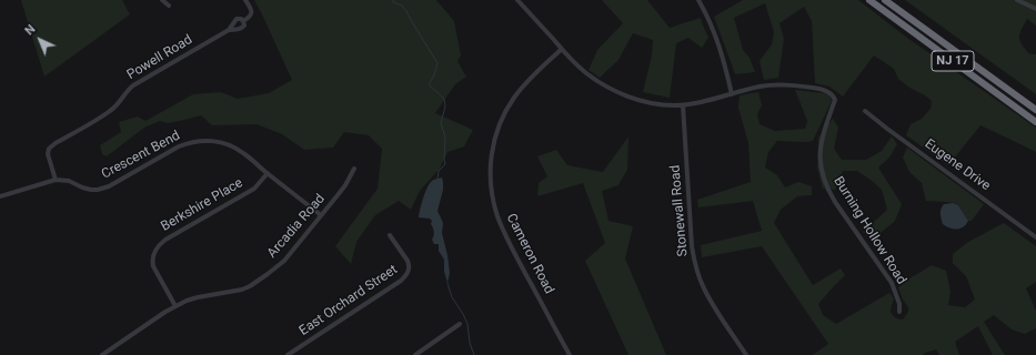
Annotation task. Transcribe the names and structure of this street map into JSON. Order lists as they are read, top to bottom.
{
  "streets": {
    "highway": ["NJ 17"],
    "street": [
      "Powell Road",
      "Crescent Bend",
      "Eugene Drive",
      "Berkshire Place",
      "Stonewall Road",
      "Arcadia Road",
      "Burning Hollow Road",
      "Cameron Road",
      "East Orchard Street"
    ]
  },
  "crossings": [
    ["Powell Road", "Crescent Bend"],
    ["Crescent Bend", "Berkshire Place"],
    ["Crescent Bend", "Arcadia Road"],
    ["Berkshire Place", "Arcadia Road"],
    ["Stonewall Road", "Burning Hollow Road"],
    ["Burning Hollow Road", "Cameron Road"]
  ],
  "north": "top left"
}
